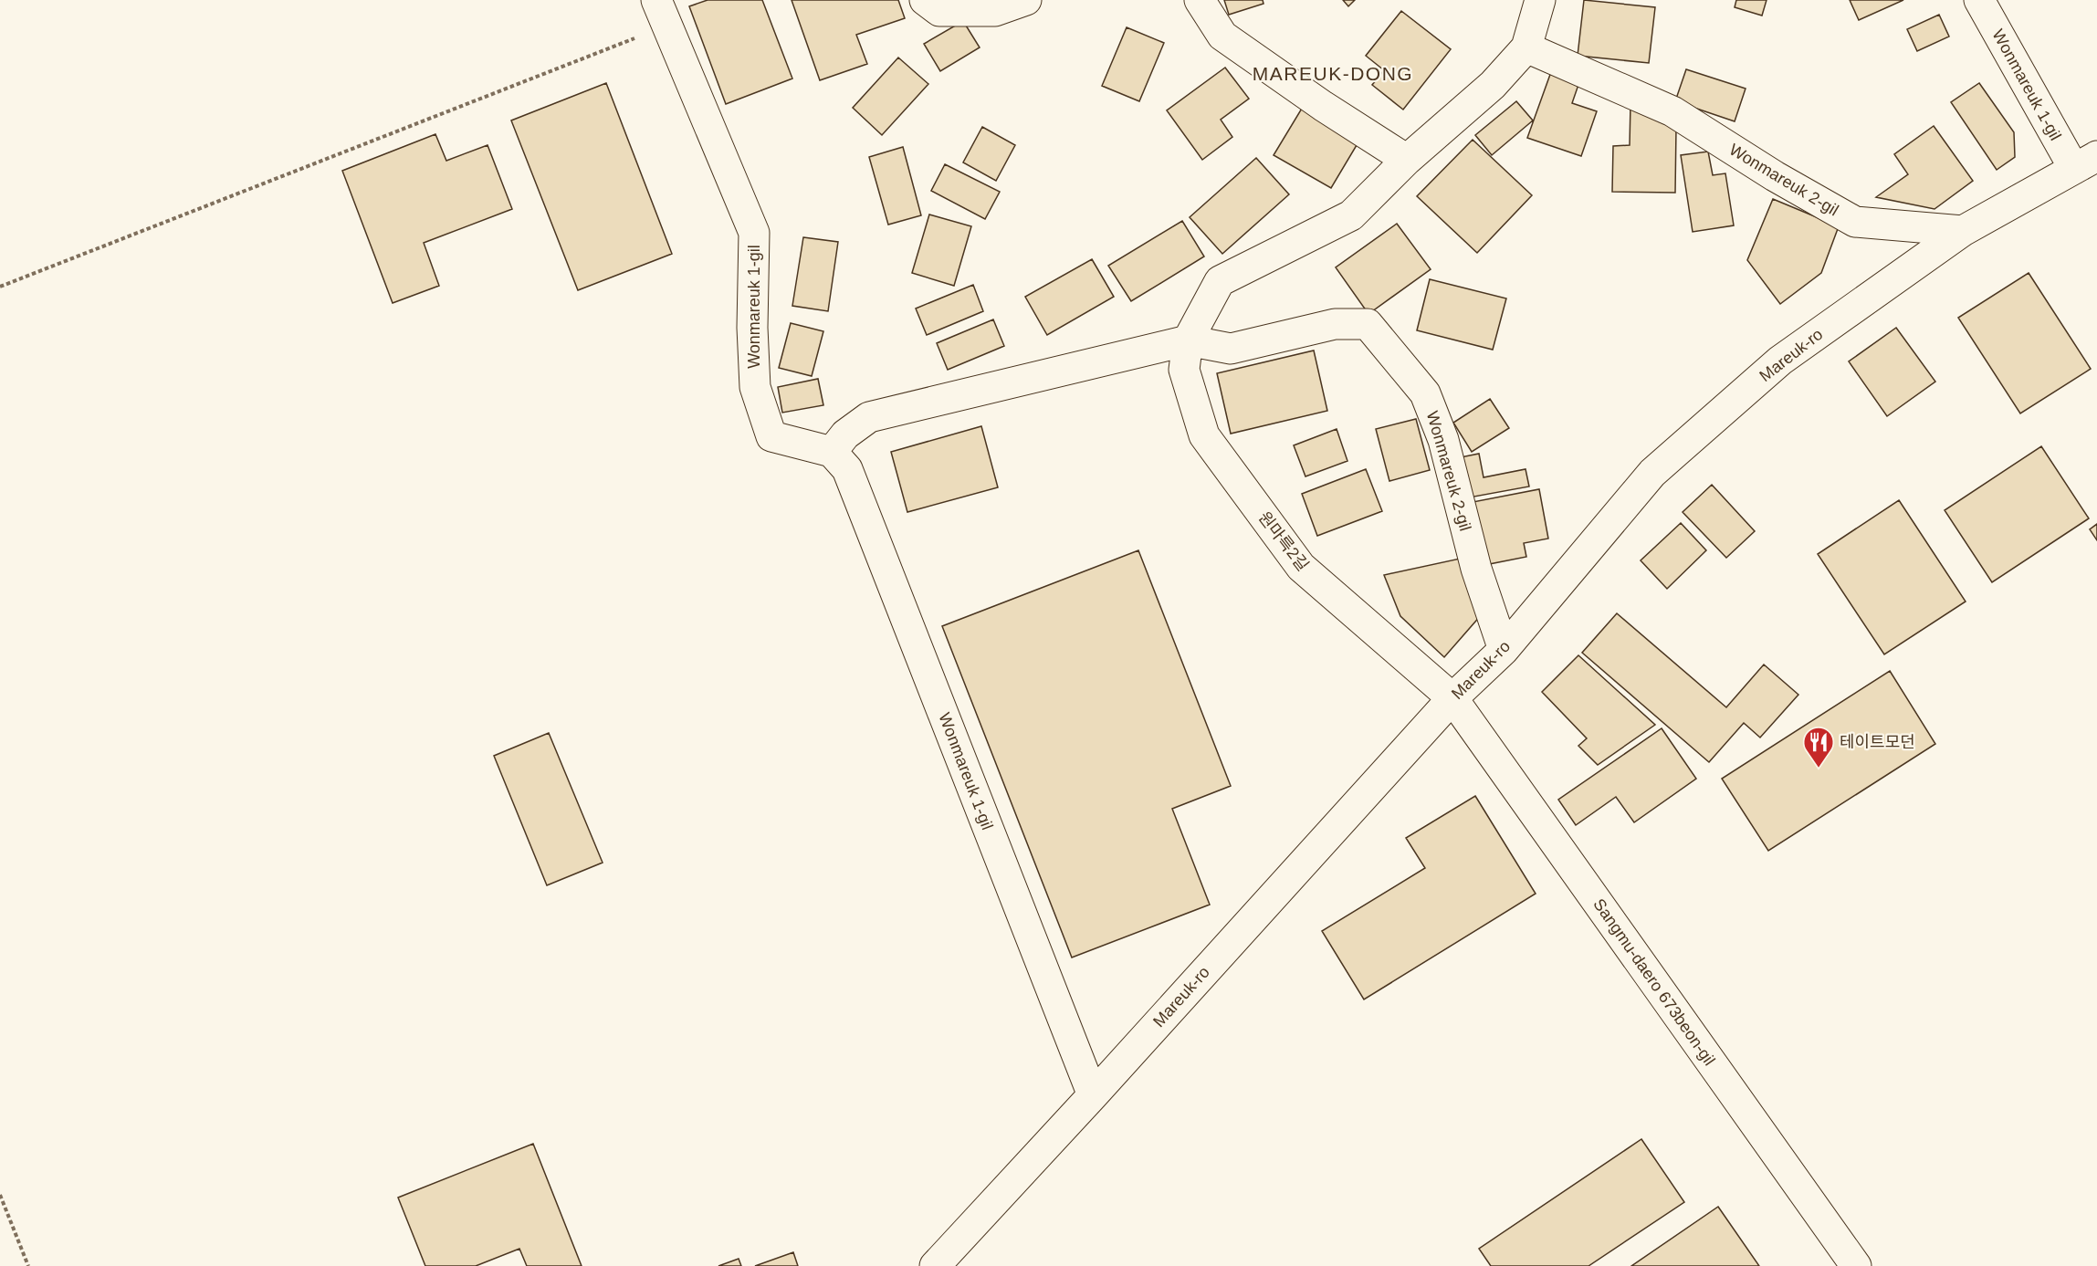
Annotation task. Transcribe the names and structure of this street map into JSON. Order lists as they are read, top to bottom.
{
  "streets": {
    "street": [
      "Wonmareuk 1-gil",
      "Wonmareuk 2-gil",
      "Mareuk-ro",
      "원마륵2길",
      "Sangmu-daero 673beon-gil"
    ]
  },
  "crossings": [
    ["Wonmareuk 1-gil", "Mareuk-ro"],
    ["Wonmareuk 2-gil", "Mareuk-ro"],
    ["Wonmareuk 2-gil", "원마륵2길"],
    ["Mareuk-ro", "원마륵2길"],
    ["Mareuk-ro", "Sangmu-daero 673beon-gil"],
    ["원마륵2길", "Sangmu-daero 673beon-gil"]
  ],
  "districts": ["MAREUK-DONG"],
  "places": {
    "restaurant": ["테이트모던"]
  }
}
